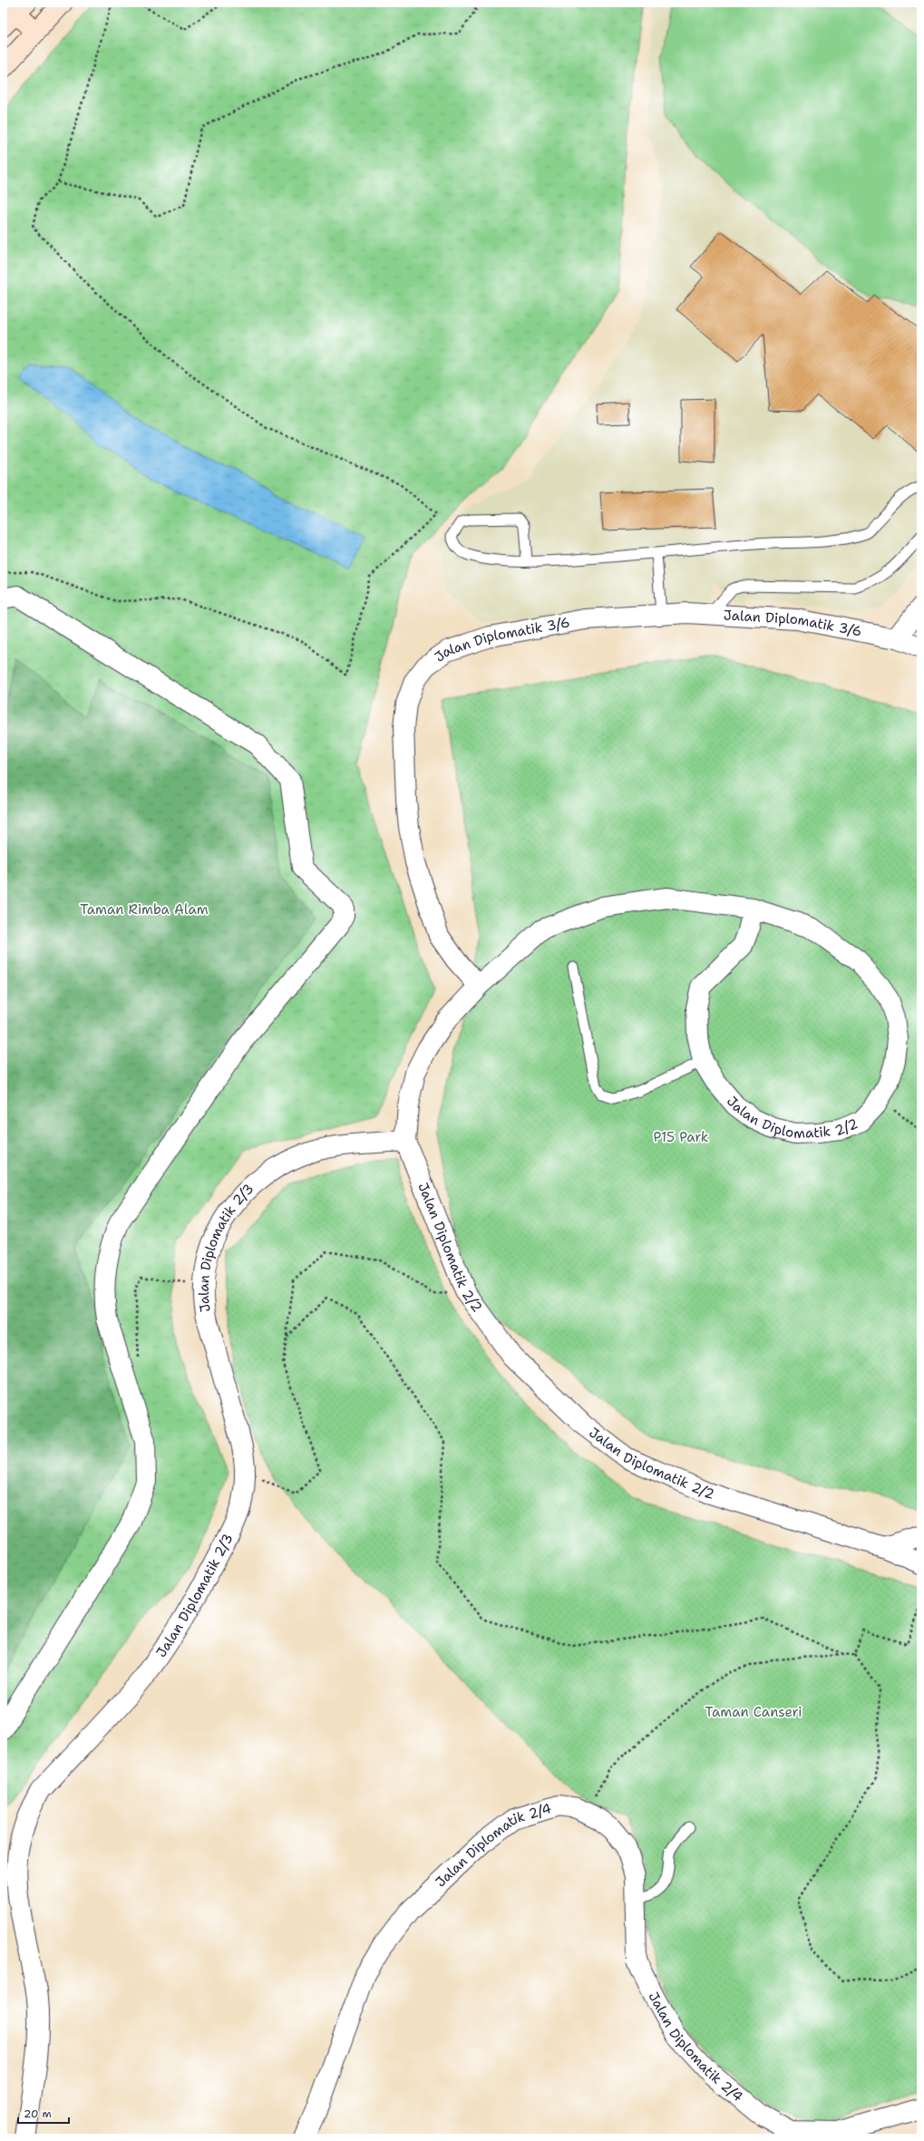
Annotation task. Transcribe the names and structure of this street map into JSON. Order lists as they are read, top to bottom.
{
  "streets": {
    "street": [
      "Jalan Diplomatik 3/6",
      "Jalan Diplomatik 2/2",
      "Jalan Diplomatik 2/3",
      "Jalan Diplomatik 2/4"
    ]
  },
  "crossings": [
    ["Jalan Diplomatik 3/6", "Jalan Diplomatik 2/2"],
    ["Jalan Diplomatik 2/2", "Jalan Diplomatik 2/3"]
  ],
  "parks": ["Taman Rimba Alam", "P15 Park", "Taman Canseri"],
  "scale_bar": "20 m"
}
